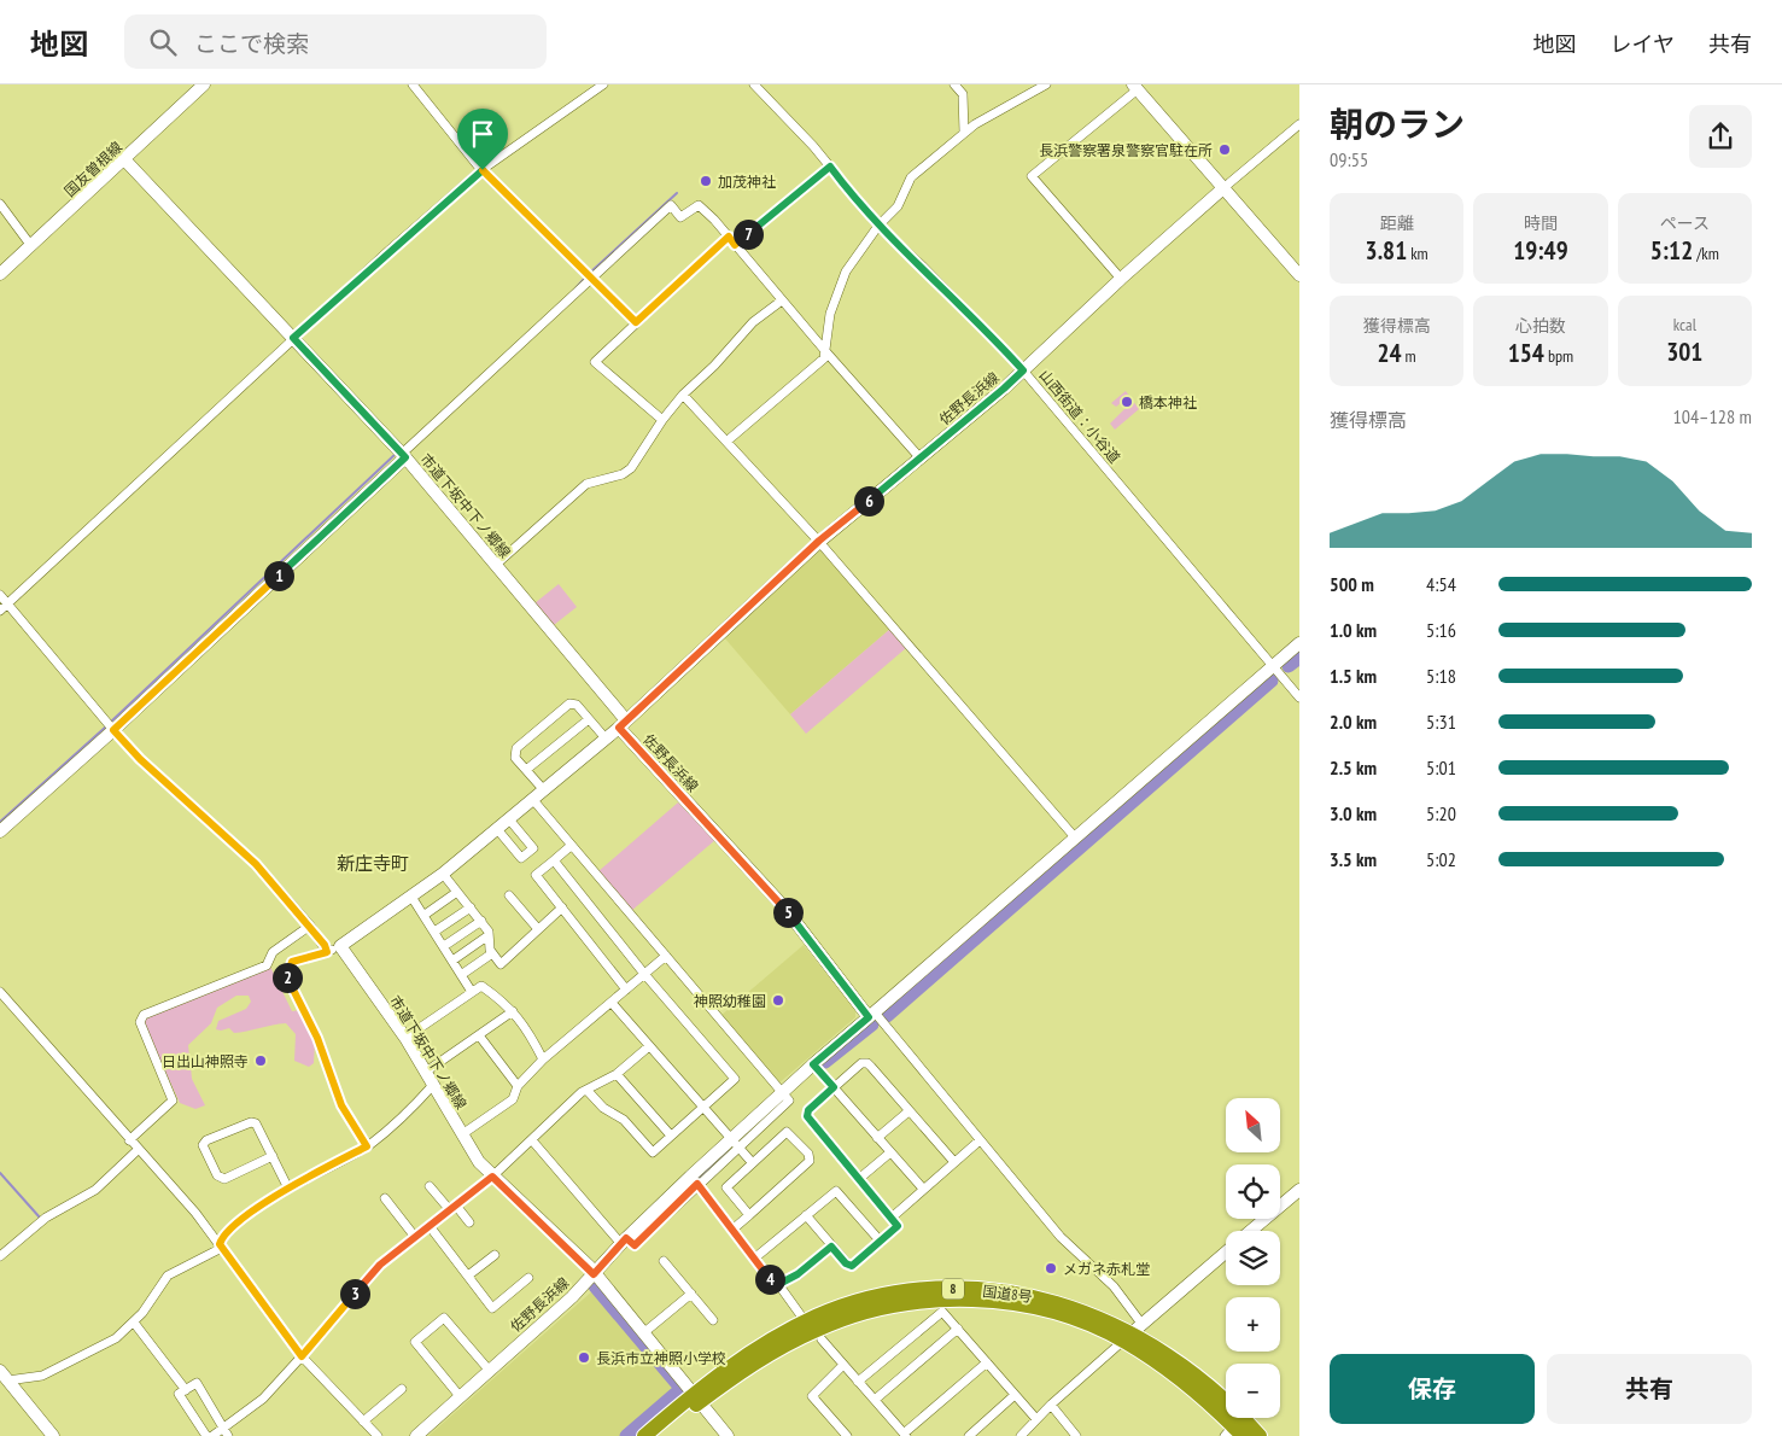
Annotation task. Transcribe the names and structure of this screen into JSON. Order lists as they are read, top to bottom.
{
  "streets": {
    "highway": ["8", "国道8号"],
    "street": [
      "国友曽根線",
      "佐野長浜線",
      "山西街道：小谷道",
      "市道下坂中下ノ郷線"
    ]
  },
  "crossings": [
    ["国友曽根線", "市道下坂中下ノ郷線"],
    ["佐野長浜線", "山西街道：小谷道"],
    ["佐野長浜線", "市道下坂中下ノ郷線"],
    ["市道下坂中下ノ郷線", "国道8号"]
  ],
  "districts": ["新庄寺町"],
  "places": [
    "長浜警察署泉警察官駐在所",
    "加茂神社",
    "橋本神社",
    "神照幼稚園",
    "日出山神照寺",
    "メガネ赤札堂",
    "長浜市立神照小学校"
  ],
  "north": "top left",
  "page": {
    "header": "地図",
    "search": "ここで検索",
    "nav": ["地図", "レイヤ", "共有"],
    "heading": ["朝のラン", "09:55"],
    "stats": [
      ["距離", "3.81 km"],
      ["時間", "19:49"],
      ["ペース", "5:12 /km"],
      ["獲得標高", "24 m"],
      ["心拍数", "154 bpm"],
      ["kcal", "301"]
    ],
    "pins": [
      "7",
      "6",
      "1",
      "5",
      "2",
      "4",
      "3"
    ],
    "chart": ["獲得標高", "104–128 m"],
    "list": [
      {
        "name": "500 m",
        "note": "4:54"
      },
      {
        "name": "1.0 km",
        "note": "5:16"
      },
      {
        "name": "1.5 km",
        "note": "5:18"
      },
      {
        "name": "2.0 km",
        "note": "5:31"
      },
      {
        "name": "2.5 km",
        "note": "5:01"
      },
      {
        "name": "3.0 km",
        "note": "5:20"
      },
      {
        "name": "3.5 km",
        "note": "5:02"
      }
    ],
    "map_buttons": ["+", "−"],
    "buttons": ["保存", "共有"]
  }
}
